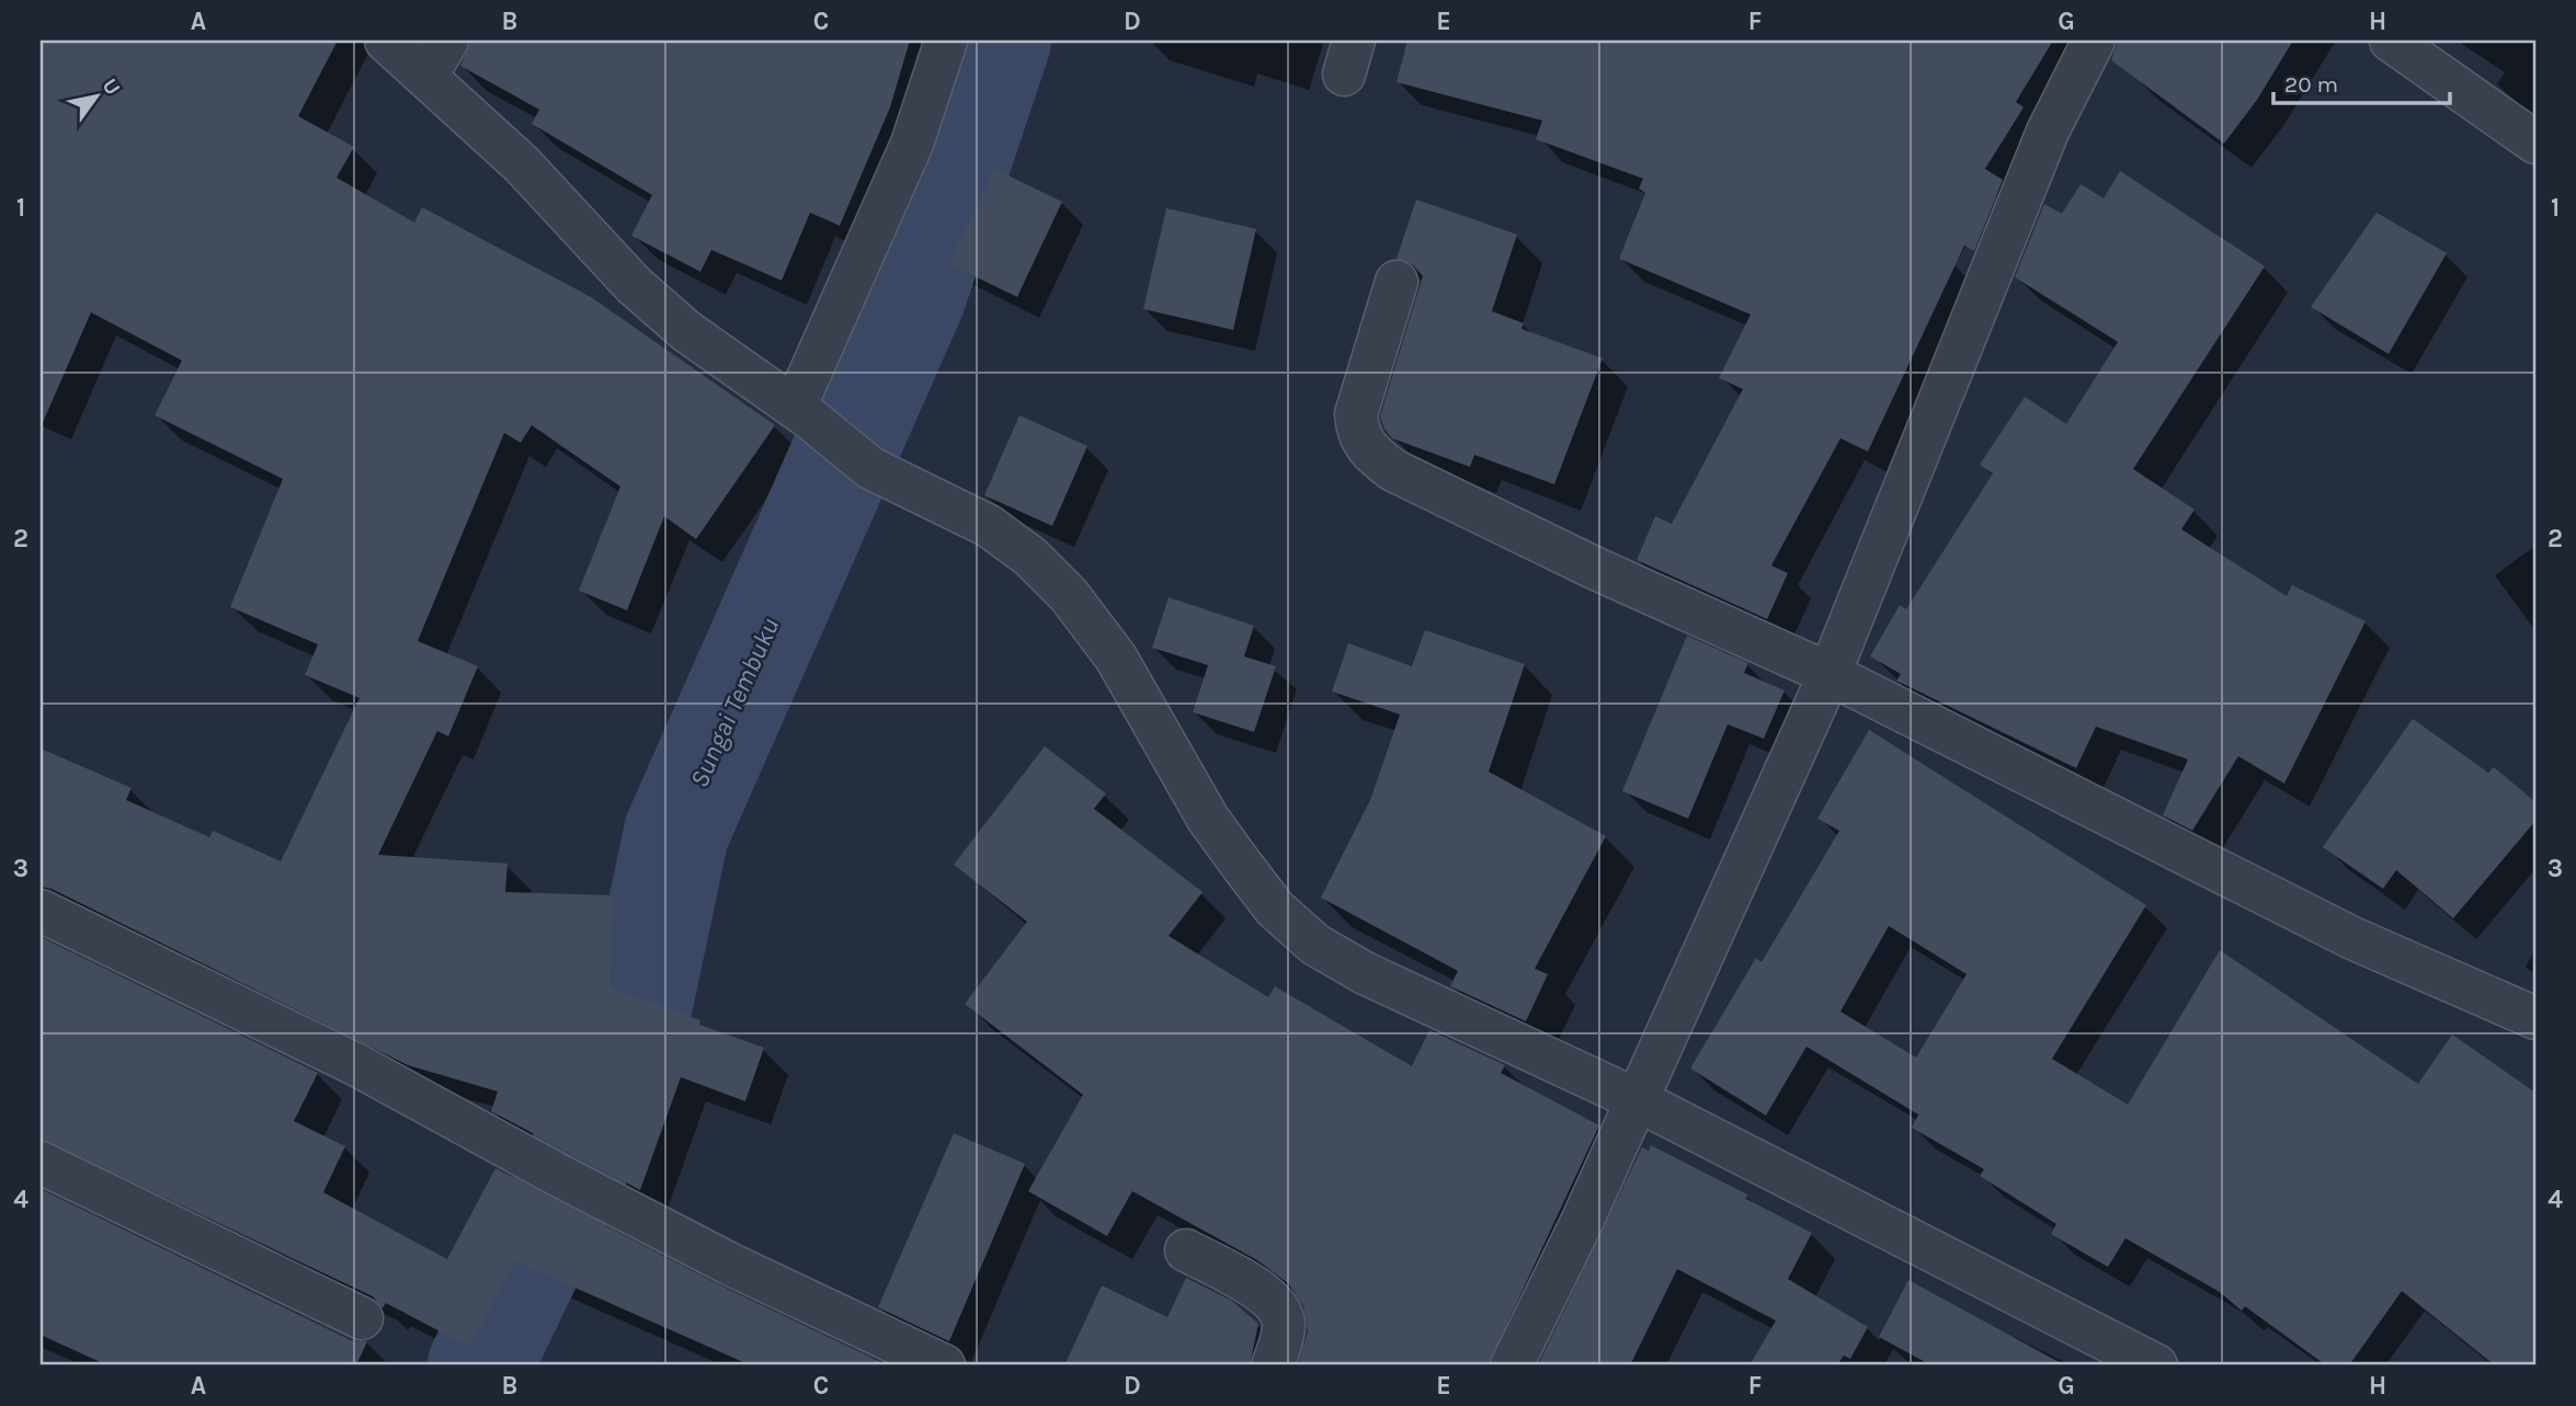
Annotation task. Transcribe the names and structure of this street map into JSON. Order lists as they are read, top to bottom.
{
  "water": ["Sungai Tembuku"],
  "scale_bar": "20 m",
  "north": "top right",
  "grid": {
    "columns": [
      "A",
      "B",
      "C",
      "D",
      "E",
      "F",
      "G",
      "H"
    ],
    "rows": [
      "1",
      "2",
      "3",
      "4"
    ]
  }
}
